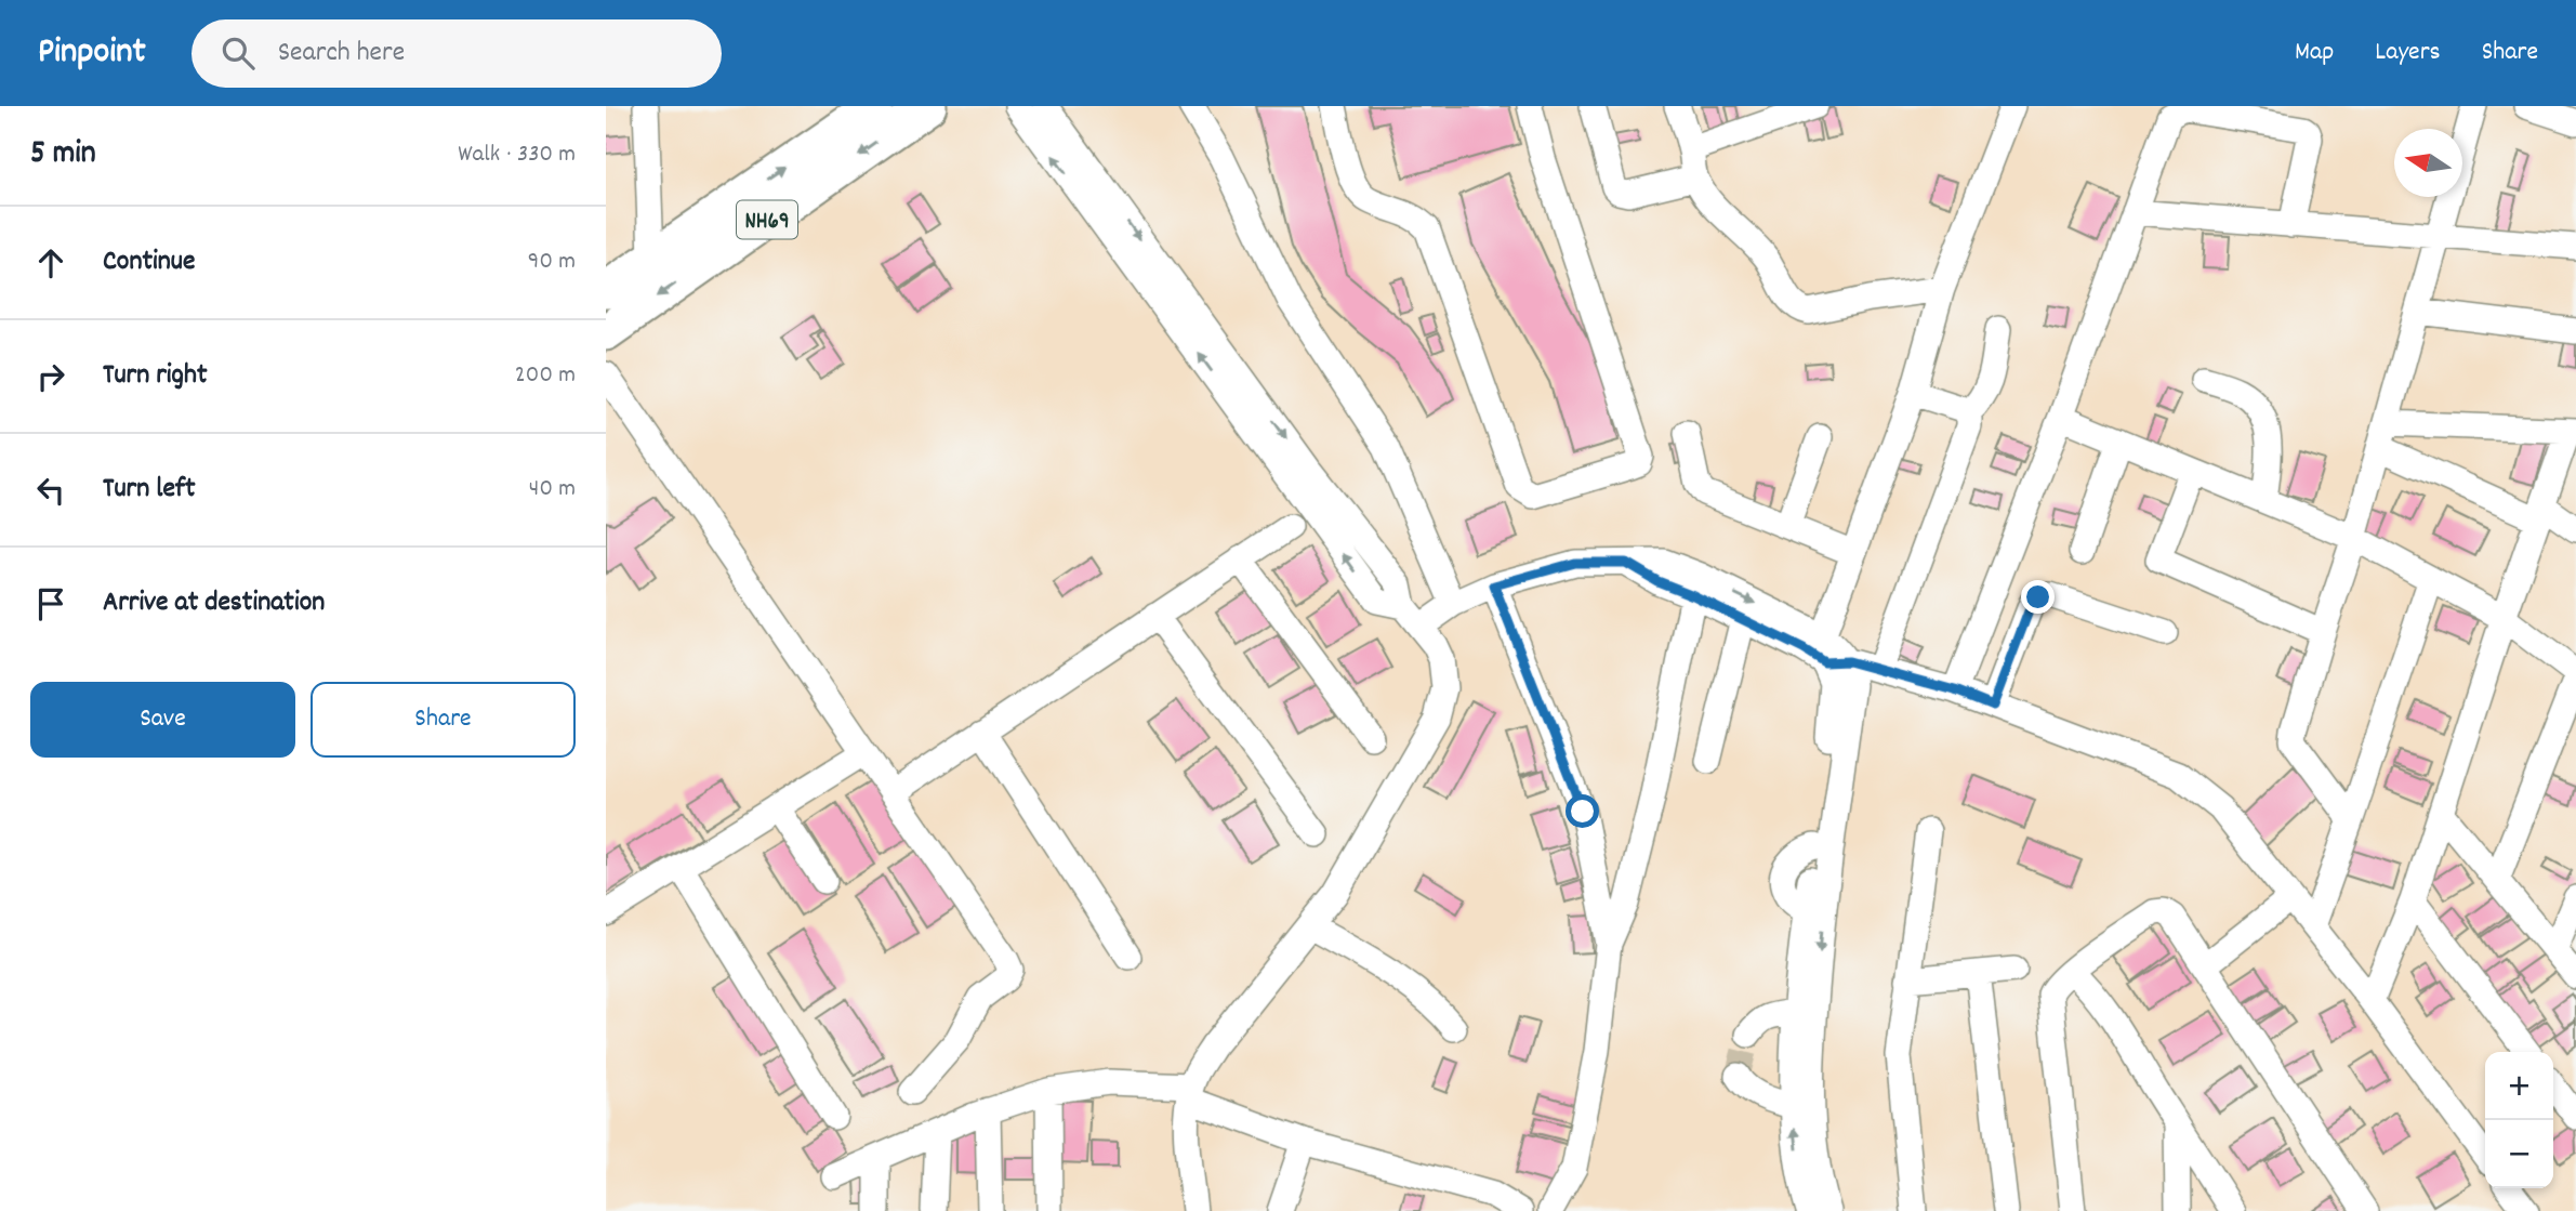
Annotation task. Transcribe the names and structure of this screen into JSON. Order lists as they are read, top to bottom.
{
  "streets": {
    "highway": ["NH69"]
  },
  "north": "left",
  "page": {
    "header": "Pinpoint",
    "search": "Search here",
    "nav": ["Map", "Layers", "Share"],
    "heading": ["5 min", "Walk · 330 m"],
    "list": [
      ["Continue", "90 m"],
      ["Turn right", "200 m"],
      ["Turn left", "40 m"],
      "Arrive at destination"
    ],
    "buttons": ["Save", "Share"],
    "map_buttons": ["+", "−"]
  }
}
